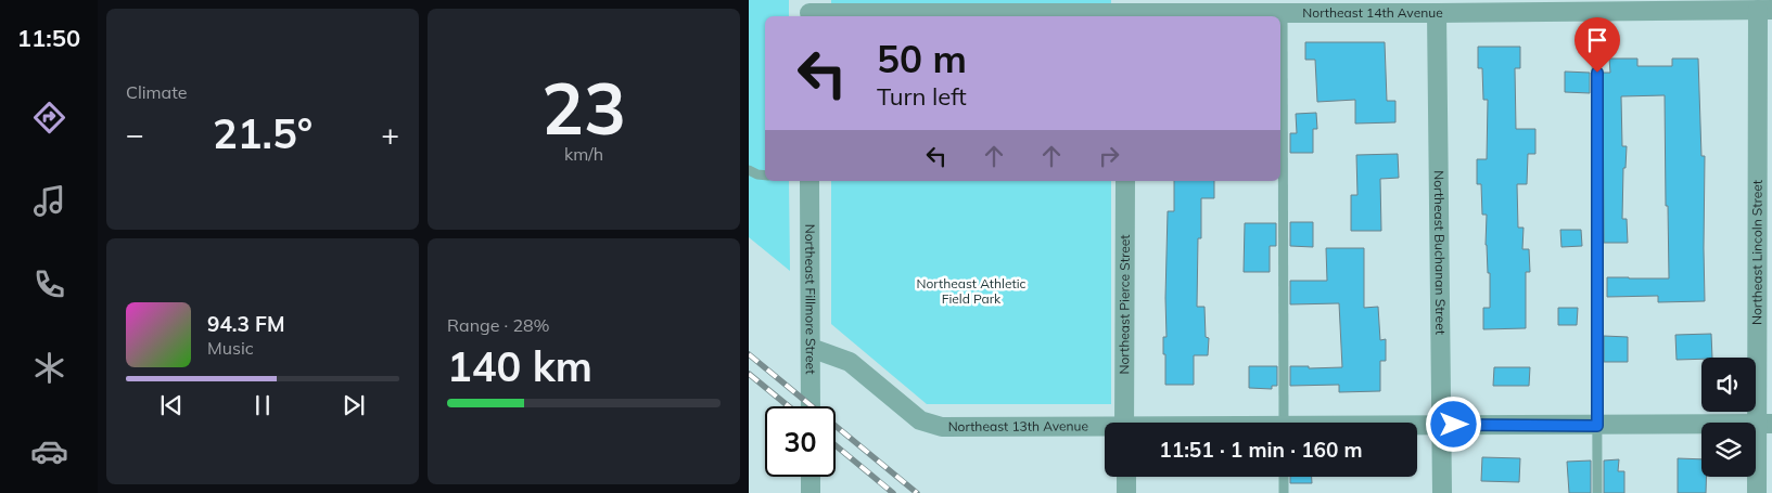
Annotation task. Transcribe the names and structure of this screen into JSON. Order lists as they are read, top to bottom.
{
  "streets": {
    "street": [
      "Northeast 14th Avenue",
      "Northeast Lincoln Street",
      "Northeast Buchanan Street",
      "Northeast Fillmore Street",
      "Northeast Pierce Street",
      "Northeast 13th Avenue"
    ]
  },
  "crossings": [
    ["Northeast 14th Avenue", "Northeast Lincoln Street"],
    ["Northeast 14th Avenue", "Northeast Buchanan Street"],
    ["Northeast Lincoln Street", "Northeast 13th Avenue"],
    ["Northeast Buchanan Street", "Northeast 13th Avenue"],
    ["Northeast Fillmore Street", "Northeast 13th Avenue"]
  ],
  "parks": ["Northeast Athletic Field Park"],
  "page": {
    "tabs": "11:50",
    "tile": [
      "Climate",
      ["23", "km/h"],
      ["Range · 28%", "140 km"]
    ],
    "turn": ["50 m", "Turn left"],
    "heat": ["−", "21.5°", "+"],
    "song": ["94.3 FM", "Music"],
    "limit": "30",
    "trip": "11:51 · 1 min · 160 m"
  }
}
